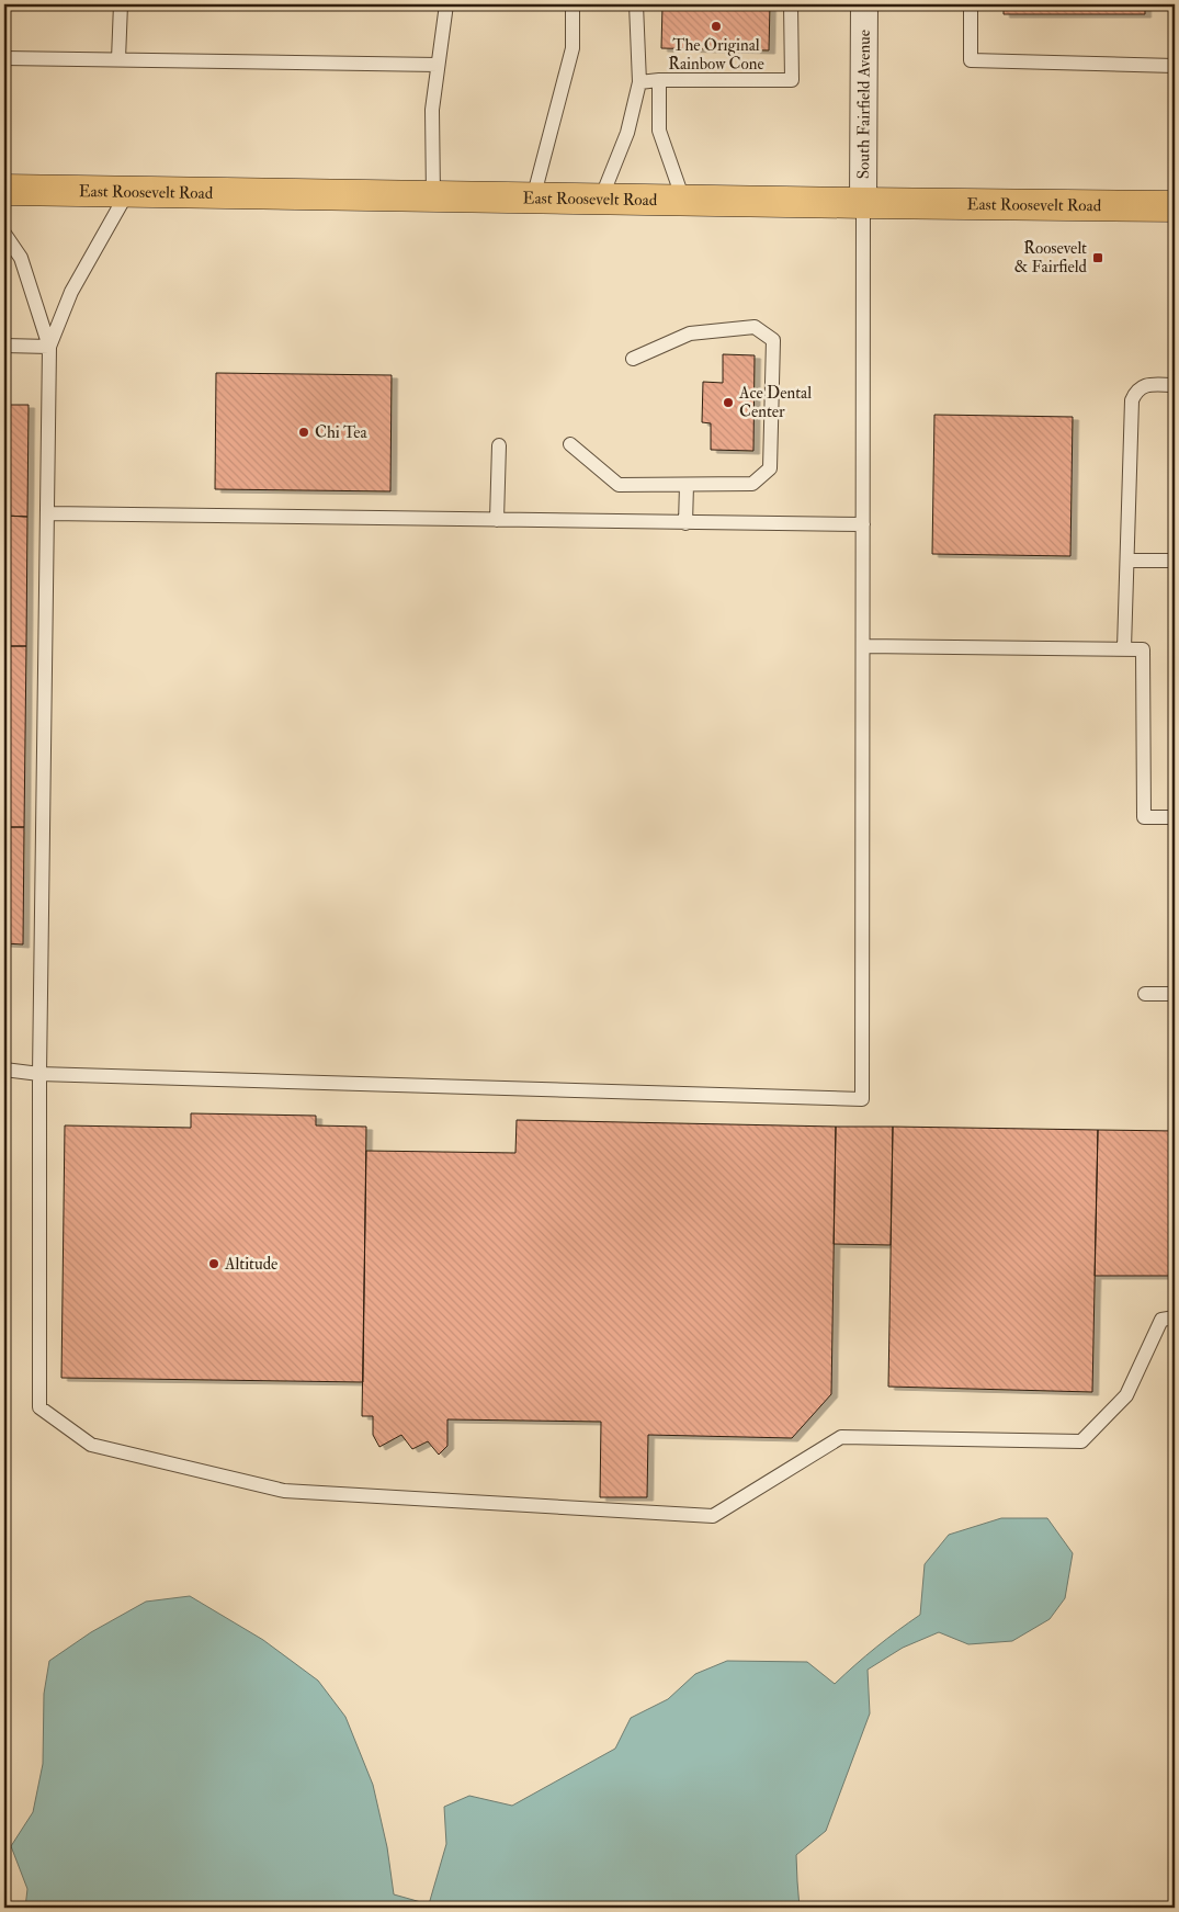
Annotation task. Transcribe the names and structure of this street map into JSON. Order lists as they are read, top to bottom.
{
  "streets": {
    "main road": ["East Roosevelt Road"],
    "street": ["South Fairfield Avenue"]
  },
  "crossings": [
    ["South Fairfield Avenue", "East Roosevelt Road"]
  ],
  "places": {
    "other": [
      "The Original Rainbow Cone",
      "Ace Dental Center",
      "Chi Tea",
      "Altitude"
    ],
    "transit": ["Roosevelt & Fairfield"]
  }
}
